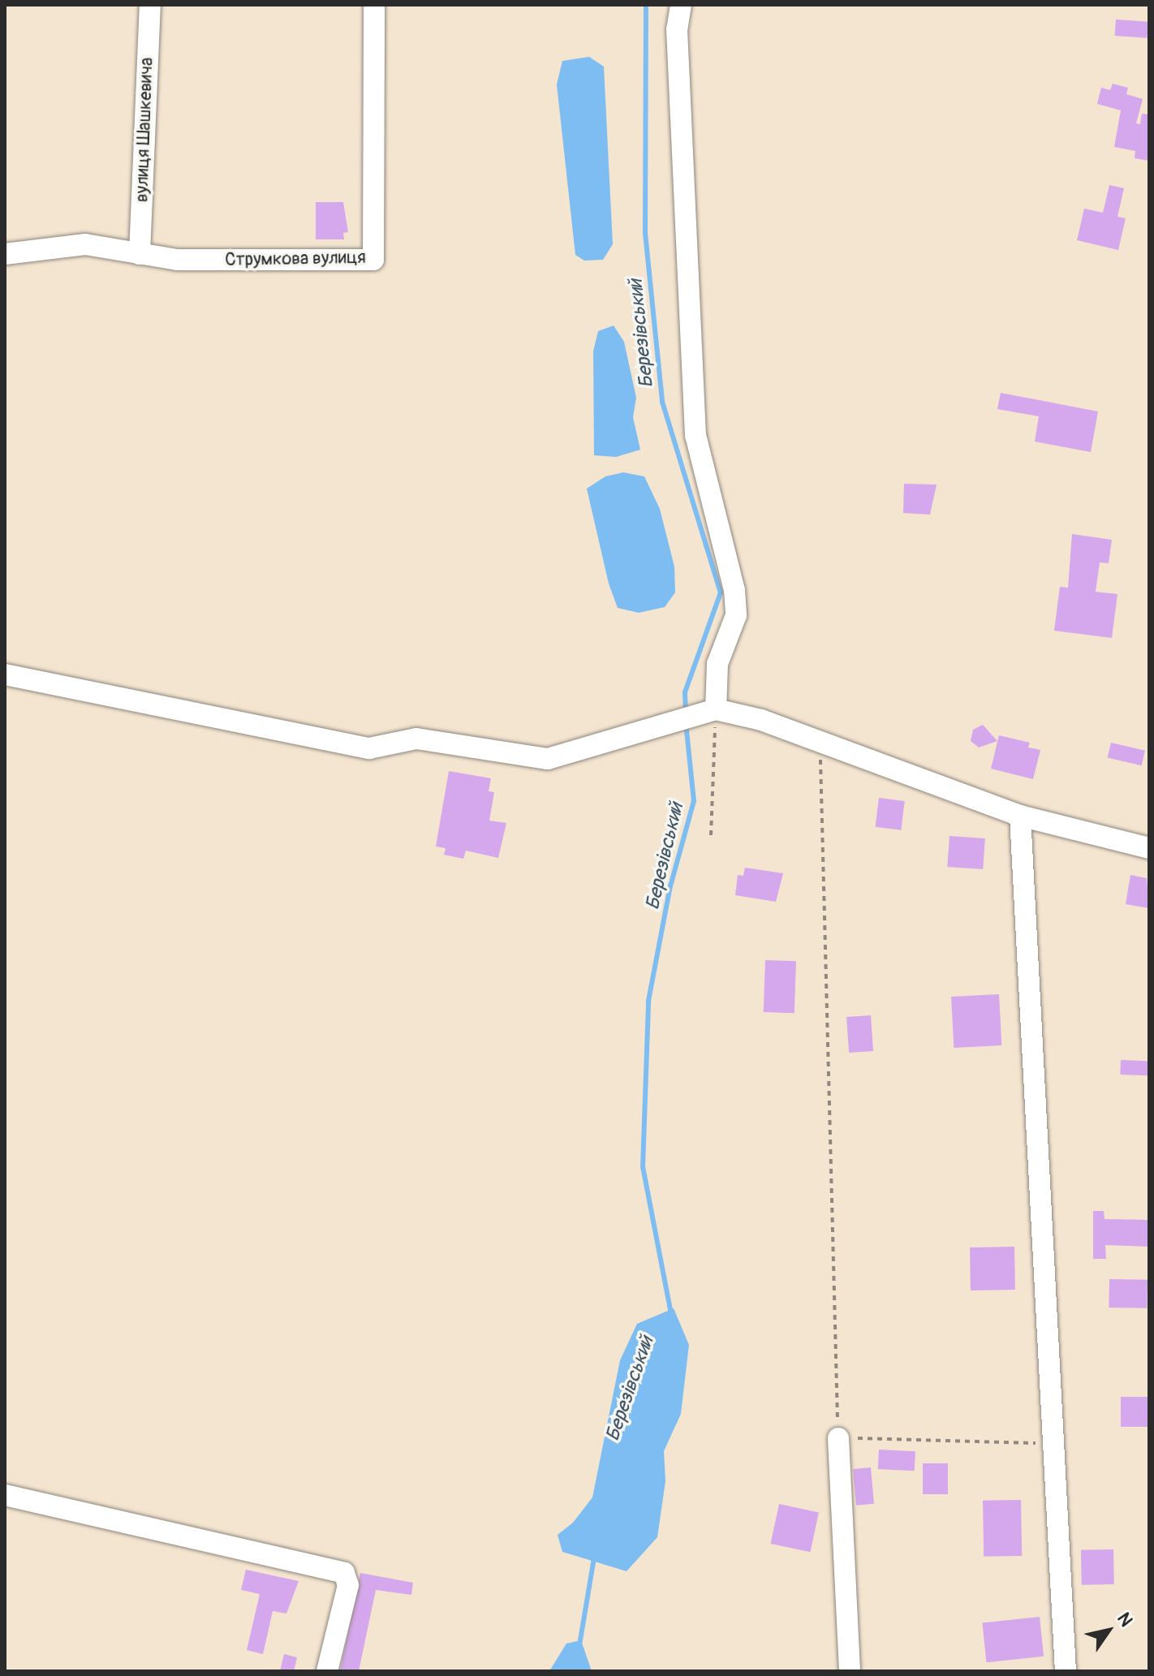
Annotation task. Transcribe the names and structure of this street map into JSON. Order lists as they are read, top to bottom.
{
  "streets": {
    "street": ["вулиця Шашкевича", "Струмкова вулиця"]
  },
  "crossings": [
    ["вулиця Шашкевича", "Струмкова вулиця"]
  ],
  "water": ["Березівський"],
  "north": "top right"
}
